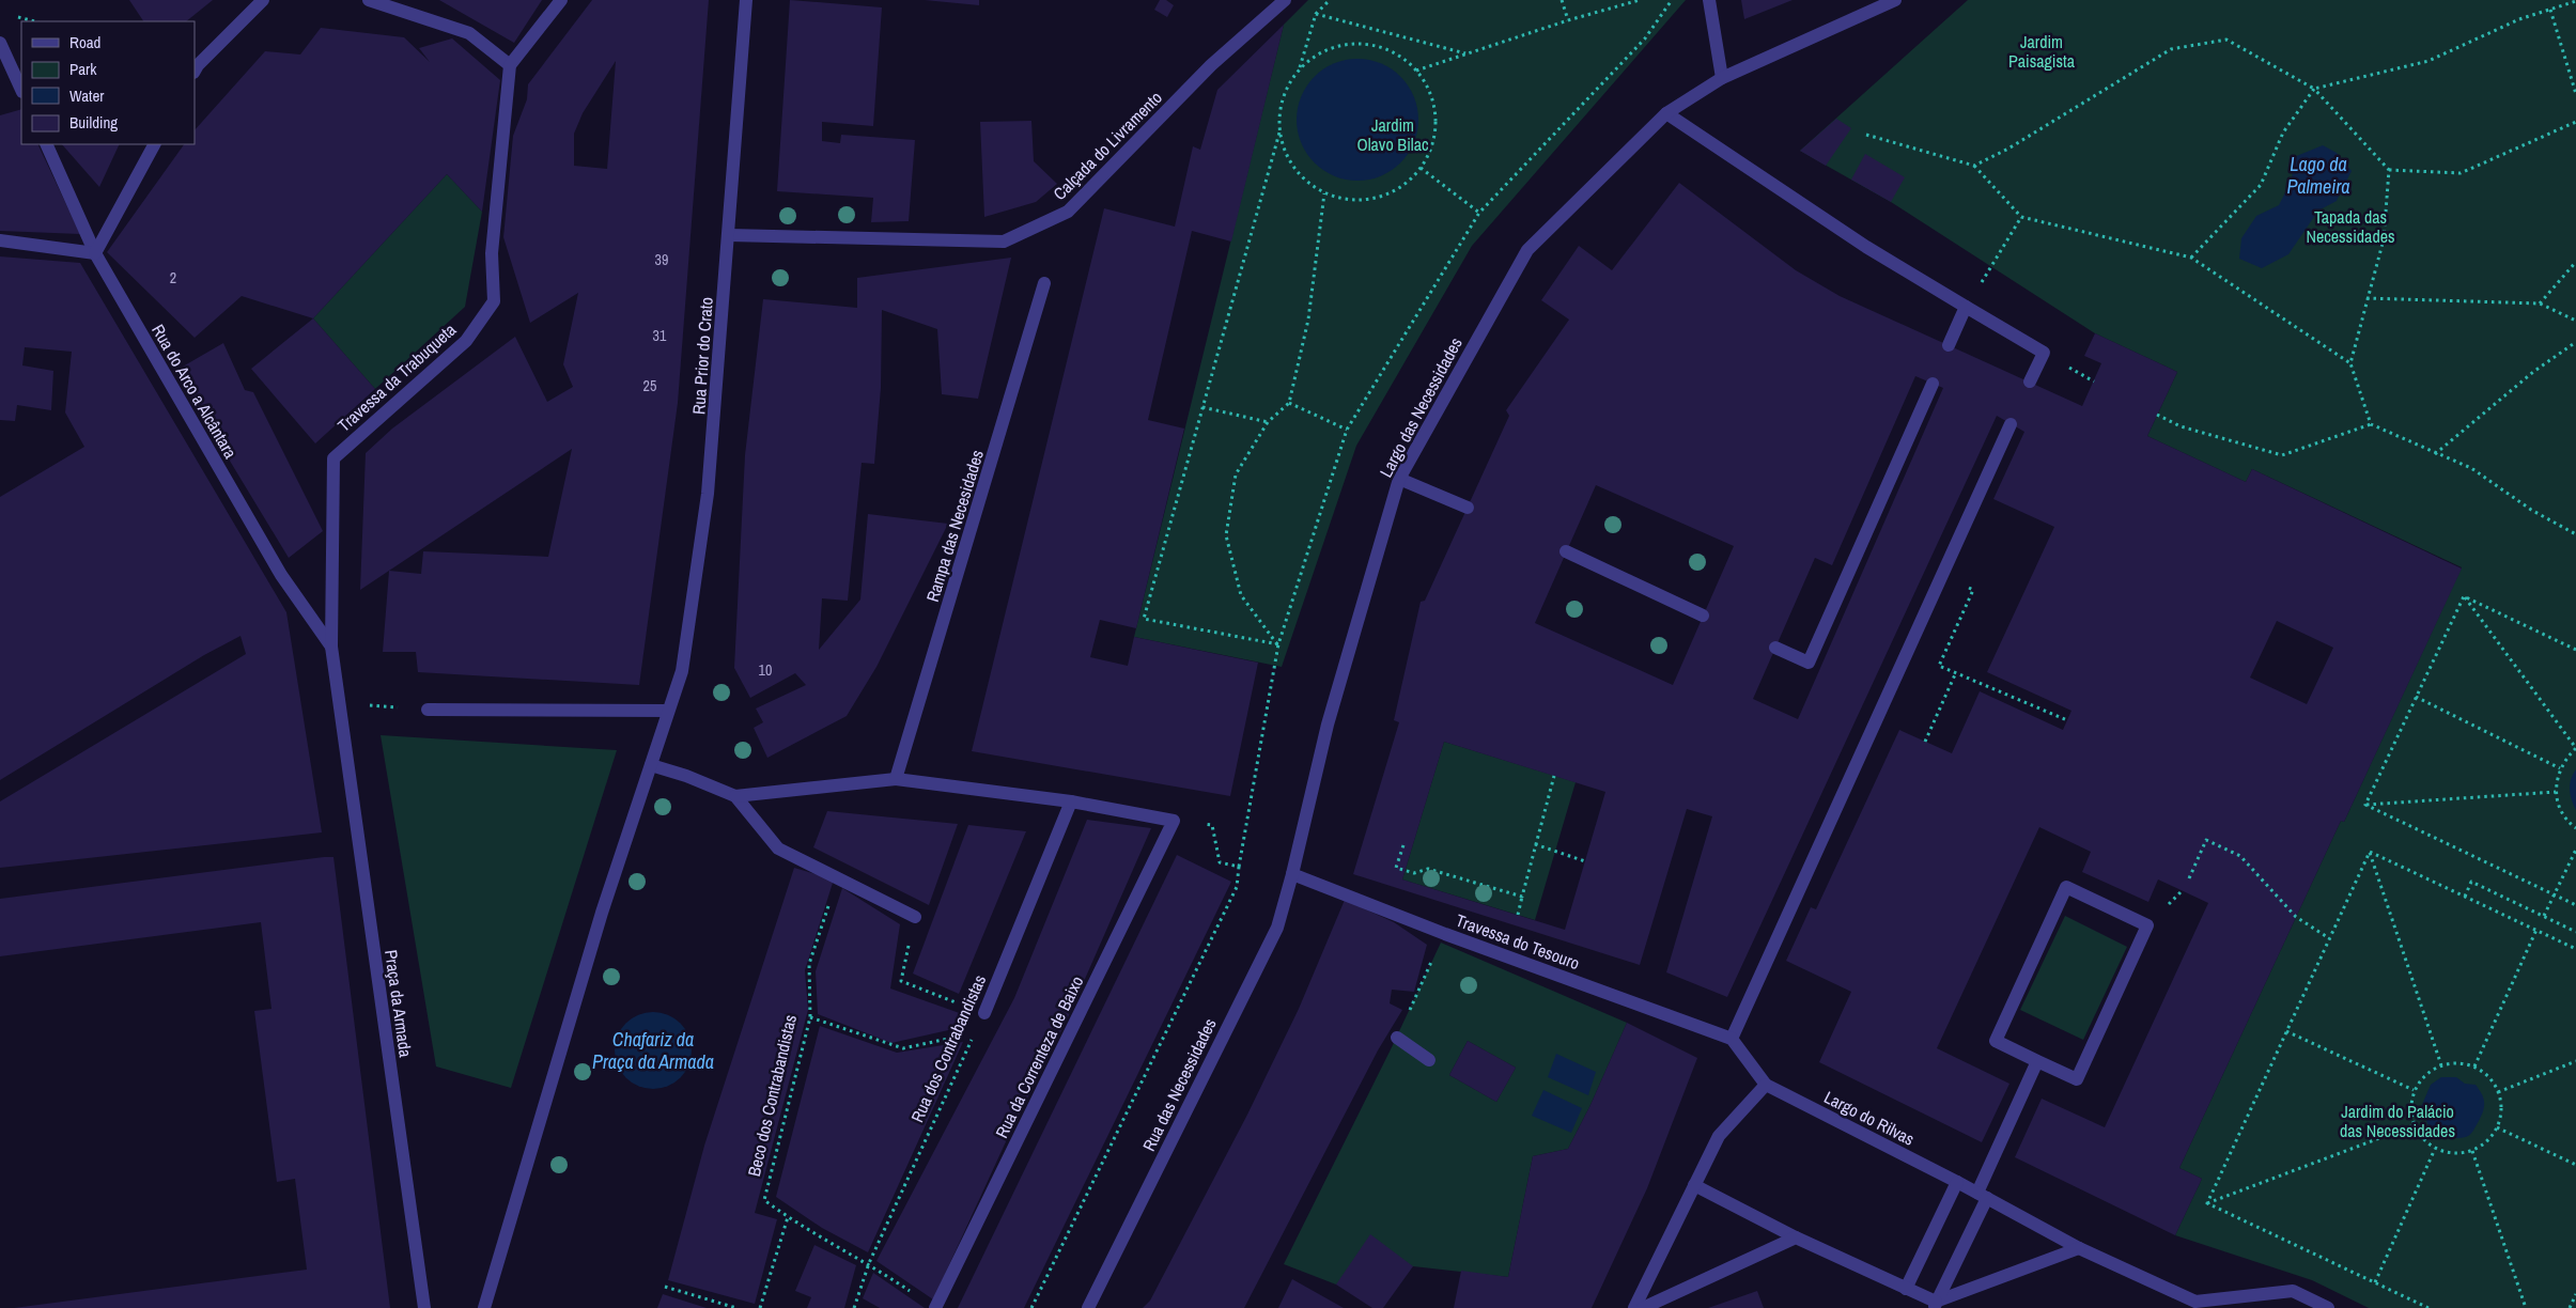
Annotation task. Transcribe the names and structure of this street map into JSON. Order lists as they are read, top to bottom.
{
  "streets": {
    "street": [
      "Calçada do Livramento",
      "Rua Prior do Crato",
      "Travessa da Trabuqueta",
      "Rua do Arco a Alcântara",
      "Largo das Necessidades",
      "Rampa das Necesidades",
      "Travessa do Tesouro",
      "Praça da Armada",
      "Rua dos Contrabandistas",
      "Rua da Correnteza de Baixo",
      "Rua das Necessidades",
      "Largo do Rilvas"
    ],
    "path": ["Beco dos Contrabandistas"]
  },
  "crossings": [
    ["Calçada do Livramento", "Rua Prior do Crato"],
    ["Travessa da Trabuqueta", "Rua do Arco a Alcântara"],
    ["Travessa da Trabuqueta", "Praça da Armada"],
    ["Largo das Necessidades", "Travessa do Tesouro"],
    ["Largo das Necessidades", "Rua das Necessidades"],
    ["Travessa do Tesouro", "Rua das Necessidades"],
    ["Travessa do Tesouro", "Largo do Rilvas"],
    ["Rua dos Contrabandistas", "Rua da Correnteza de Baixo"],
    ["Rua dos Contrabandistas", "Beco dos Contrabandistas"]
  ],
  "water": ["Lago da Palmeira", "Chafariz da Praça da Armada"],
  "parks": [
    "Jardim Paisagista",
    "Jardim Olavo Bilac",
    "Tapada das Necessidades",
    "Jardim do Palácio das Necessidades"
  ],
  "house_numbers": [
    "39",
    "2",
    "31",
    "25",
    "10"
  ],
  "legend": [
    "Road",
    "Park",
    "Water",
    "Building"
  ]
}
